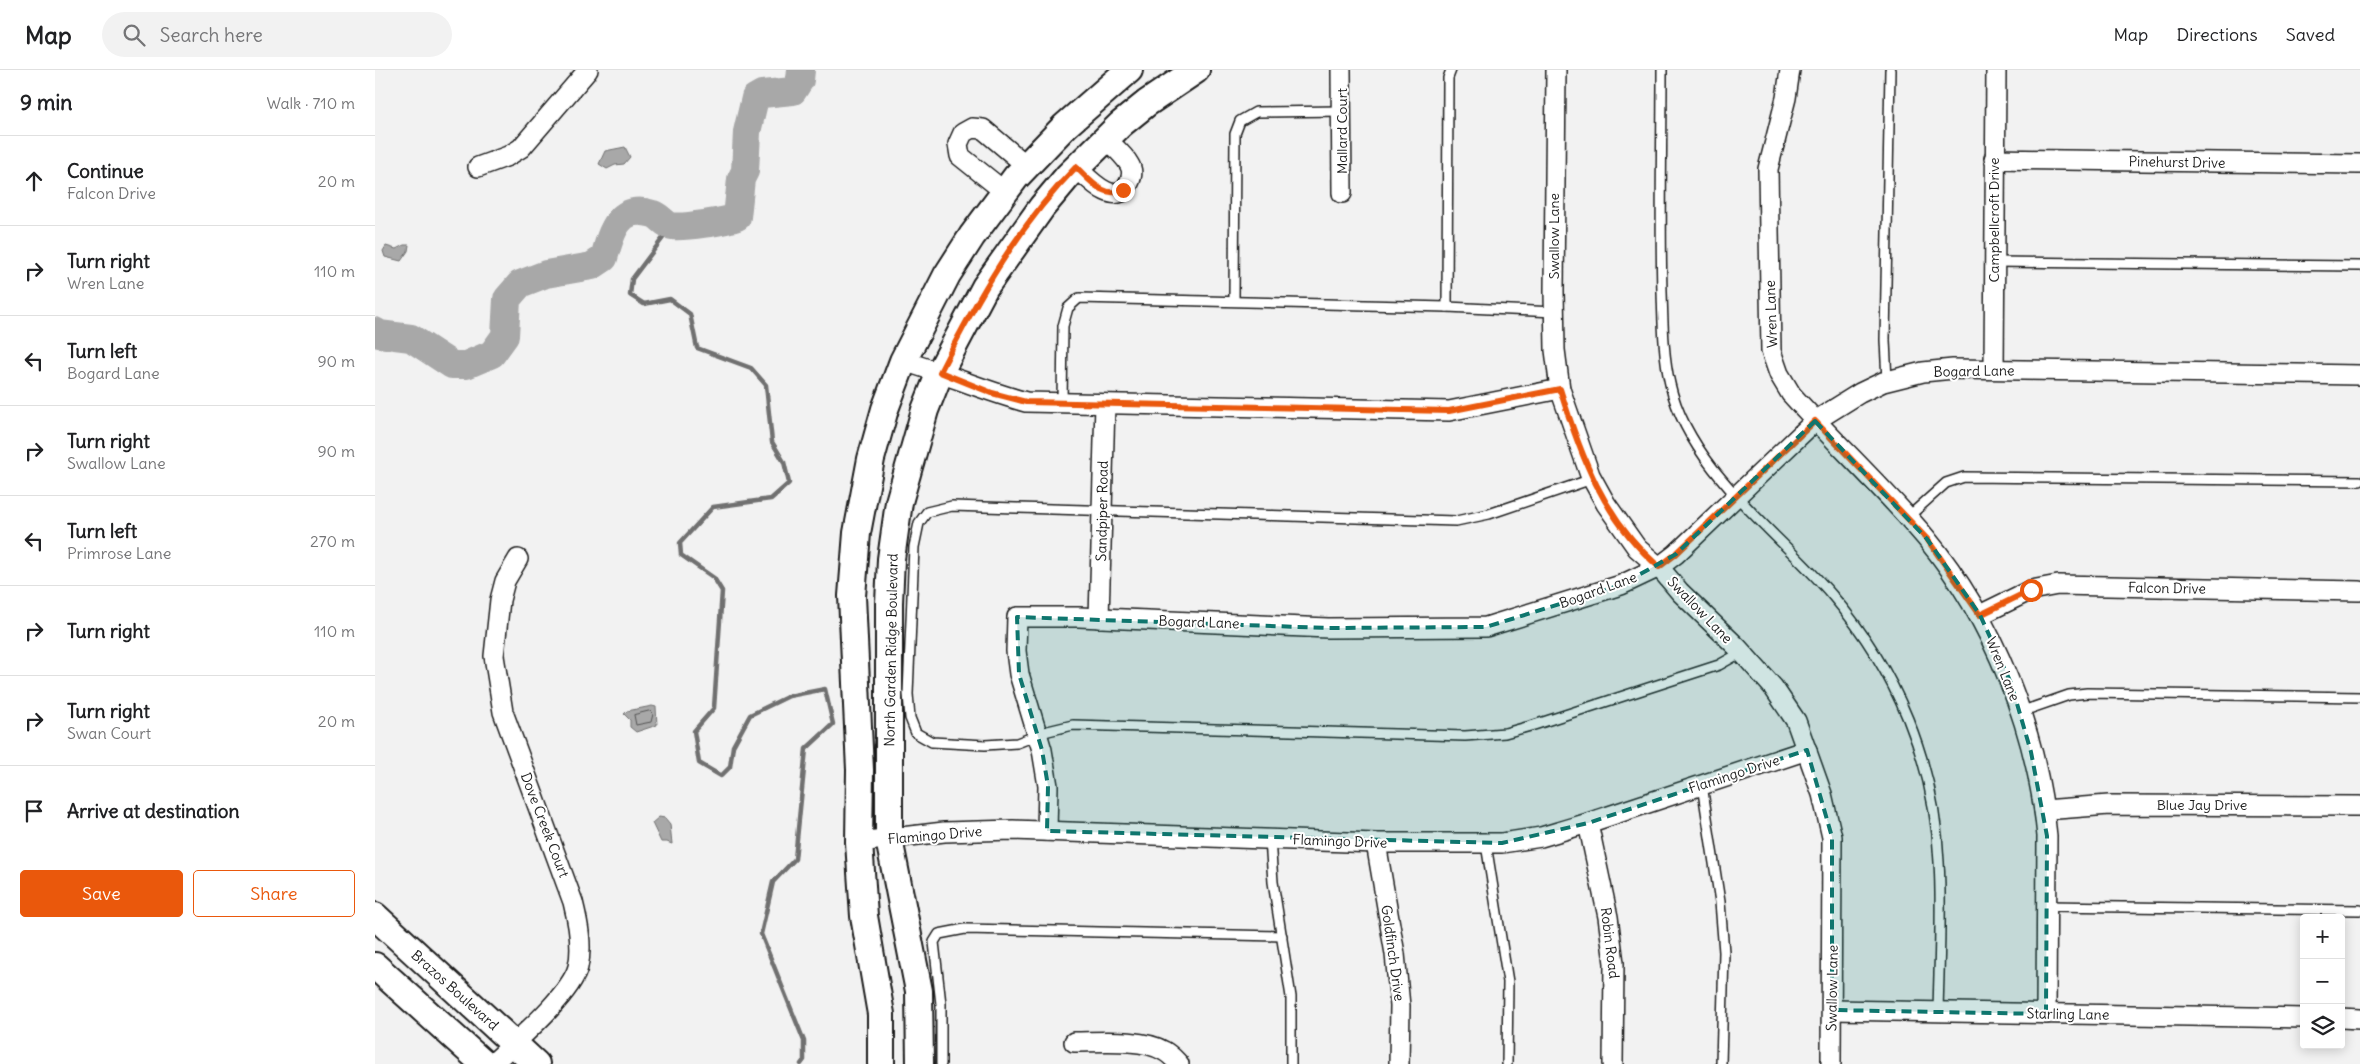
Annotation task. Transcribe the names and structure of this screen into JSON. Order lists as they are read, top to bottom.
{
  "streets": {
    "main road": ["North Garden Ridge Boulevard", "Brazos Boulevard"],
    "street": [
      "Mallard Court",
      "Pinehurst Drive",
      "Campbellcroft Drive",
      "Swallow Lane",
      "Wren Lane",
      "Bogard Lane",
      "Sandpiper Road",
      "Falcon Drive",
      "Flamingo Drive",
      "Blue Jay Drive",
      "Dove Creek Court",
      "Robin Road",
      "Goldfinch Drive",
      "Starling Lane"
    ]
  },
  "crossings": [
    ["Pinehurst Drive", "Campbellcroft Drive"],
    ["Campbellcroft Drive", "Bogard Lane"],
    ["Swallow Lane", "Bogard Lane"],
    ["Swallow Lane", "Flamingo Drive"],
    ["Swallow Lane", "Starling Lane"],
    ["Wren Lane", "Bogard Lane"],
    ["Wren Lane", "Falcon Drive"],
    ["Wren Lane", "Blue Jay Drive"],
    ["Wren Lane", "Starling Lane"],
    ["Bogard Lane", "Sandpiper Road"],
    ["Bogard Lane", "Flamingo Drive"],
    ["North Garden Ridge Boulevard", "Flamingo Drive"],
    ["Flamingo Drive", "Robin Road"],
    ["Flamingo Drive", "Goldfinch Drive"],
    ["Dove Creek Court", "Brazos Boulevard"]
  ],
  "page": {
    "header": "Map",
    "search": "Search here",
    "nav": ["Map", "Directions", "Saved"],
    "heading": ["9 min", "Walk · 710 m"],
    "list": [
      ["Continue", "Falcon Drive", "20 m"],
      ["Turn right", "Wren Lane", "110 m"],
      ["Turn left", "Bogard Lane", "90 m"],
      ["Turn right", "Swallow Lane", "90 m"],
      ["Turn left", "Primrose Lane", "270 m"],
      ["Turn right", "110 m"],
      ["Turn right", "Swan Court", "20 m"],
      "Arrive at destination"
    ],
    "buttons": ["Save", "Share"],
    "map_buttons": ["+", "−"]
  }
}
